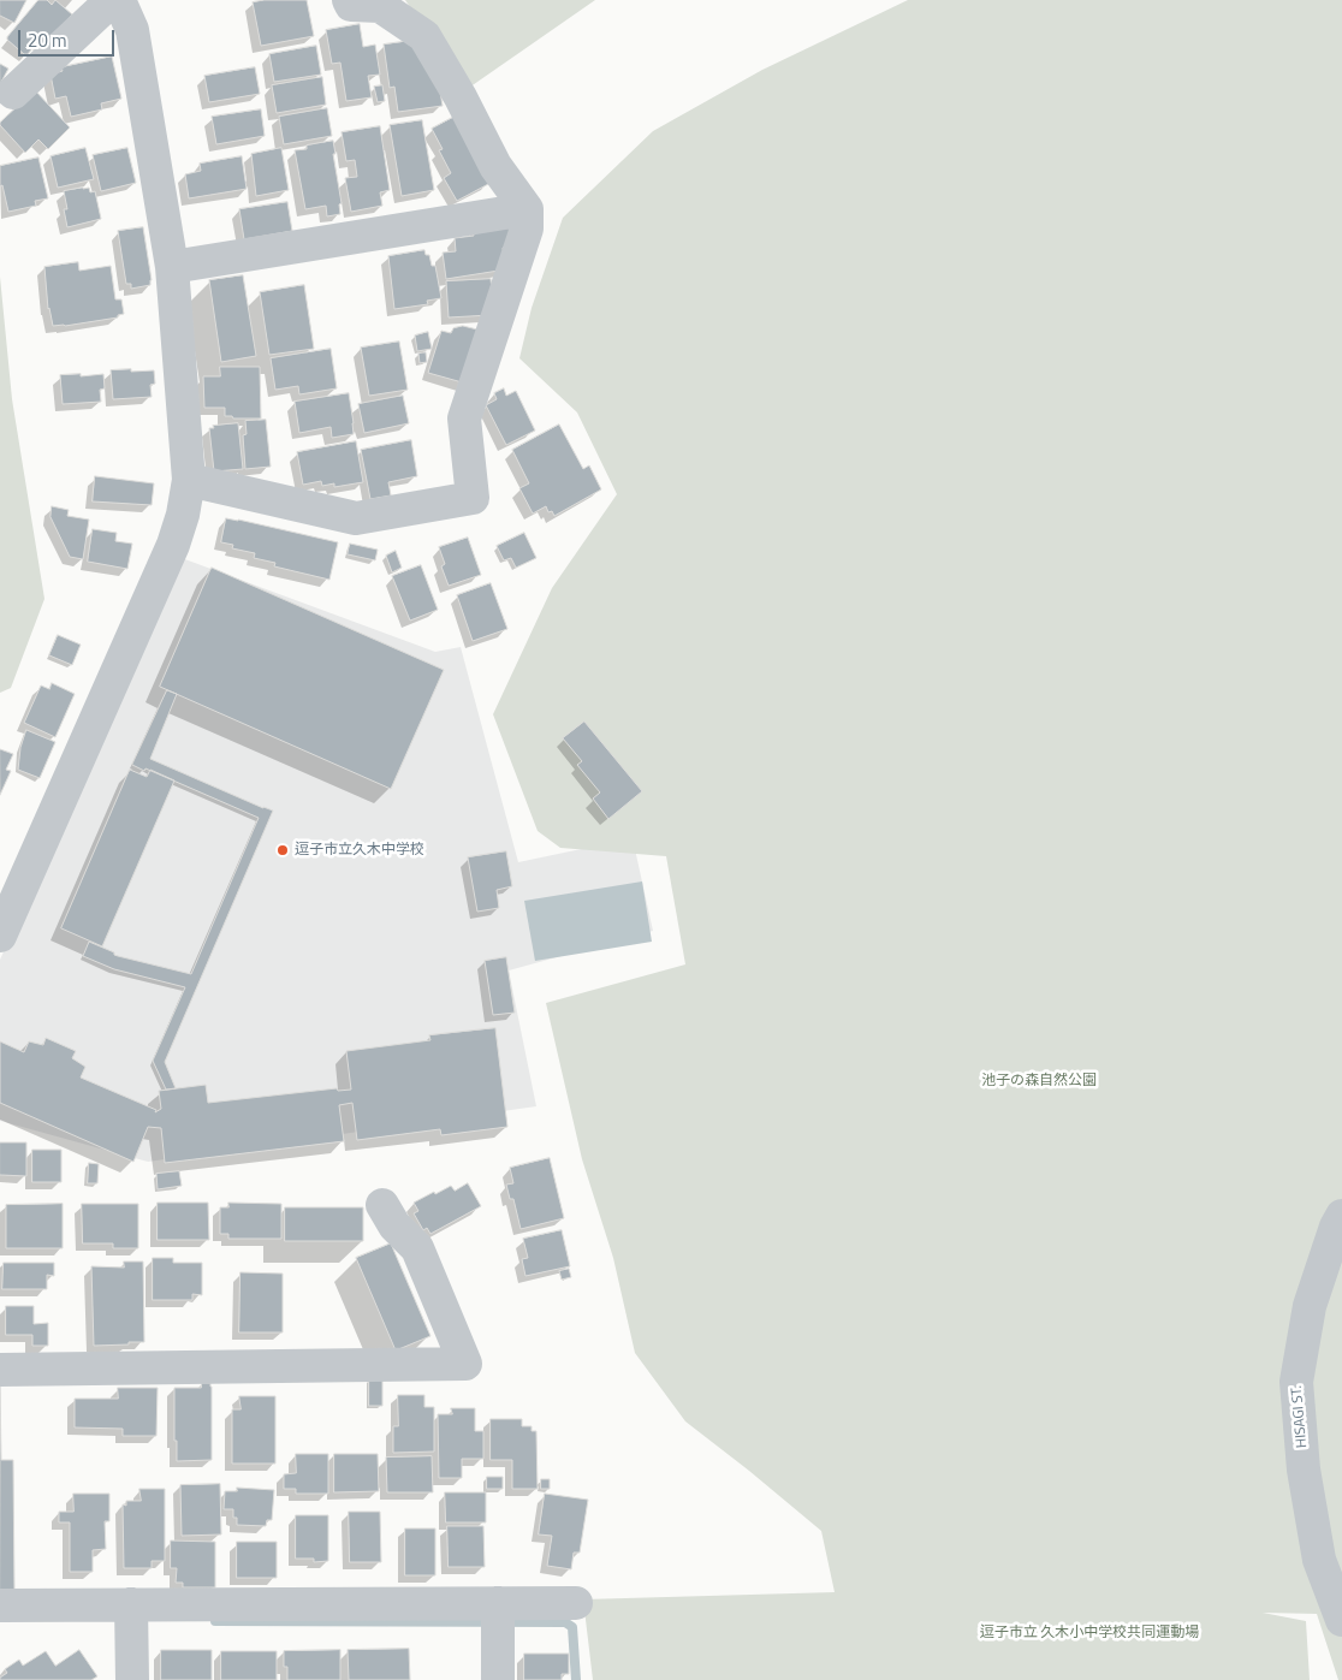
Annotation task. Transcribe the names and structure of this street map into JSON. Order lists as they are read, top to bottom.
{
  "streets": {
    "street": ["HISAGI ST."]
  },
  "parks": ["池子の森自然公園", "逗子市立 久木小中学校共同運動場"],
  "places": ["逗子市立久木中学校"],
  "scale_bar": "20 m"
}
